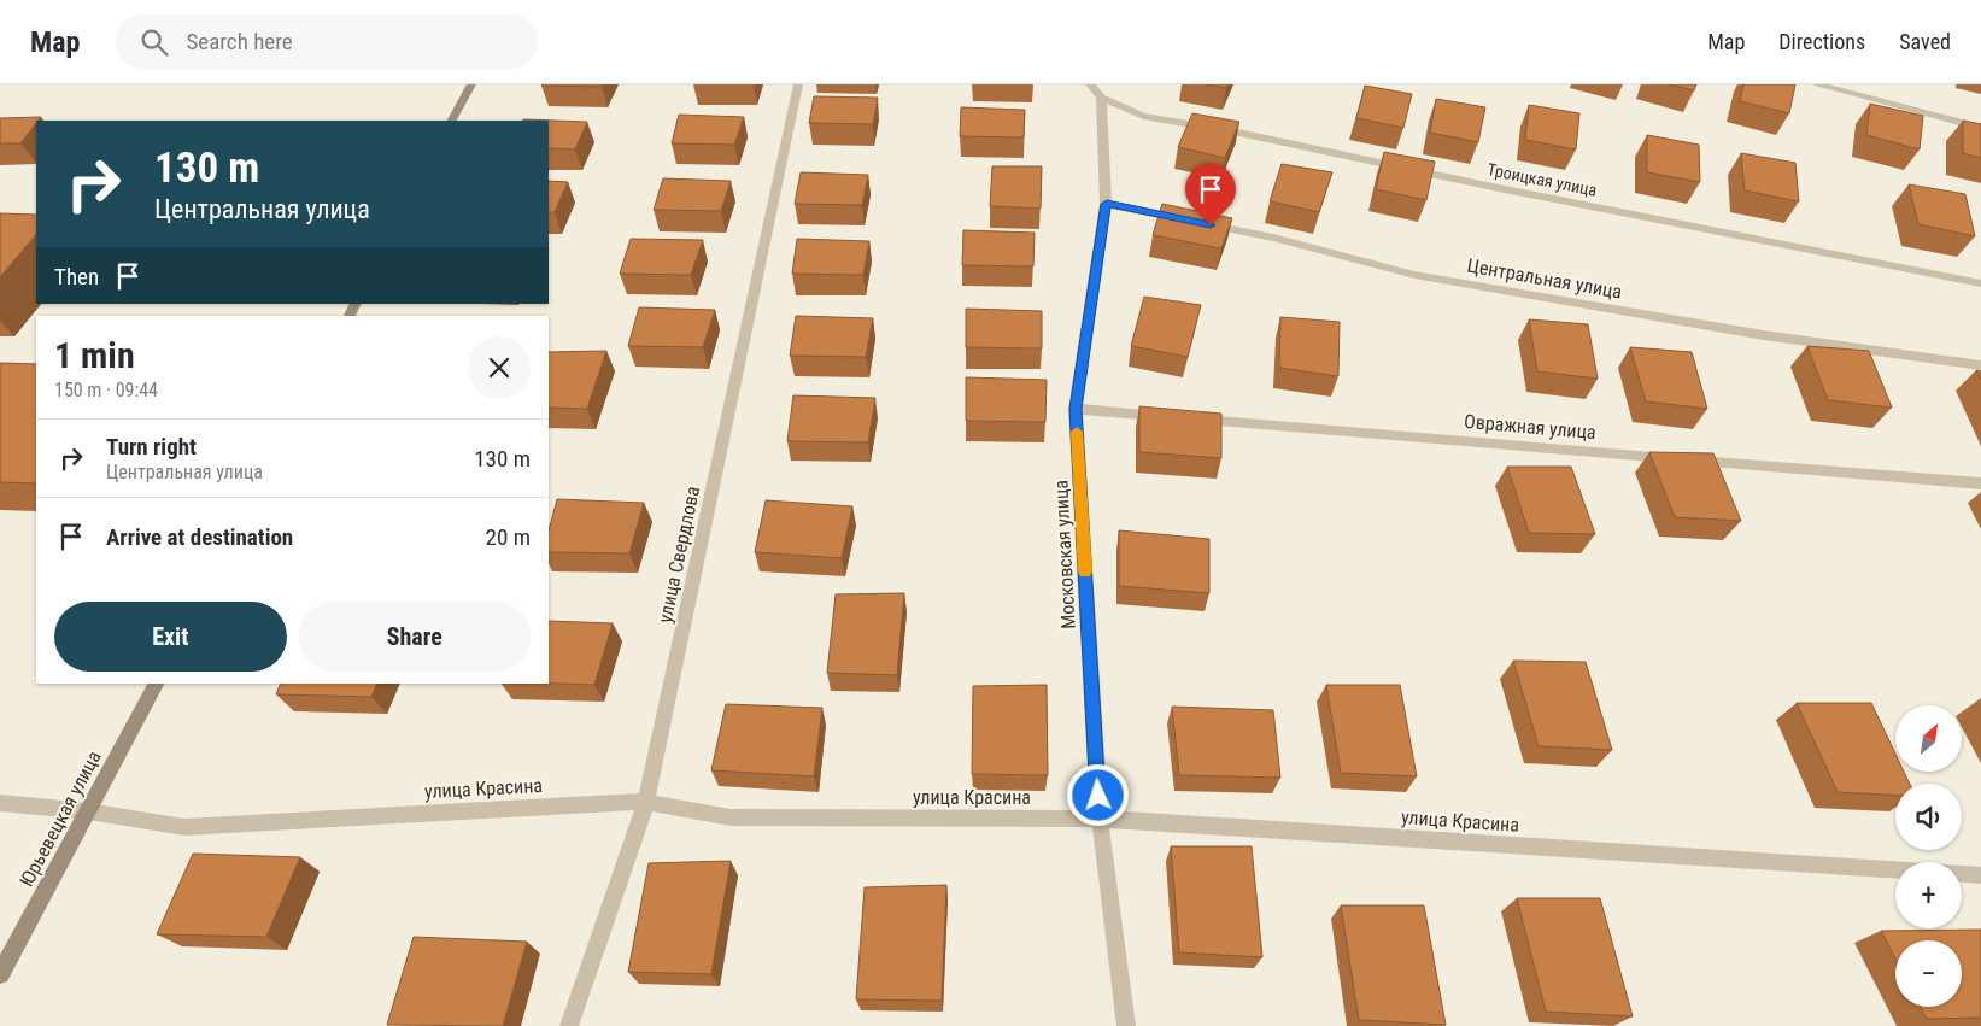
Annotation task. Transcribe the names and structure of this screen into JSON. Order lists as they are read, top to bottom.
{
  "streets": {
    "main road": ["Юрьевецкая улица"],
    "street": [
      "Троицкая улица",
      "Центральная улица",
      "Овражная улица",
      "улица Свердлова",
      "Московская улица",
      "улица Красина"
    ]
  },
  "crossings": [
    ["Троицкая улица", "Московская улица"],
    ["Центральная улица", "Московская улица"],
    ["Овражная улица", "Московская улица"],
    ["улица Свердлова", "улица Красина"],
    ["Московская улица", "улица Красина"],
    ["улица Красина", "Юрьевецкая улица"]
  ],
  "north": "top right",
  "page": {
    "header": "Map",
    "search": "Search here",
    "nav": ["Map", "Directions", "Saved"],
    "turn": ["130 m", "Центральная улица"],
    "then": "Then",
    "heading": ["1 min", "150 m · 09:44"],
    "list": [
      {
        "name": "Turn right",
        "note": "Центральная улица",
        "value": "130 m"
      },
      {
        "name": "Arrive at destination",
        "value": "20 m"
      }
    ],
    "buttons": ["Exit", "Share"],
    "map_buttons": ["+", "−"]
  }
}
